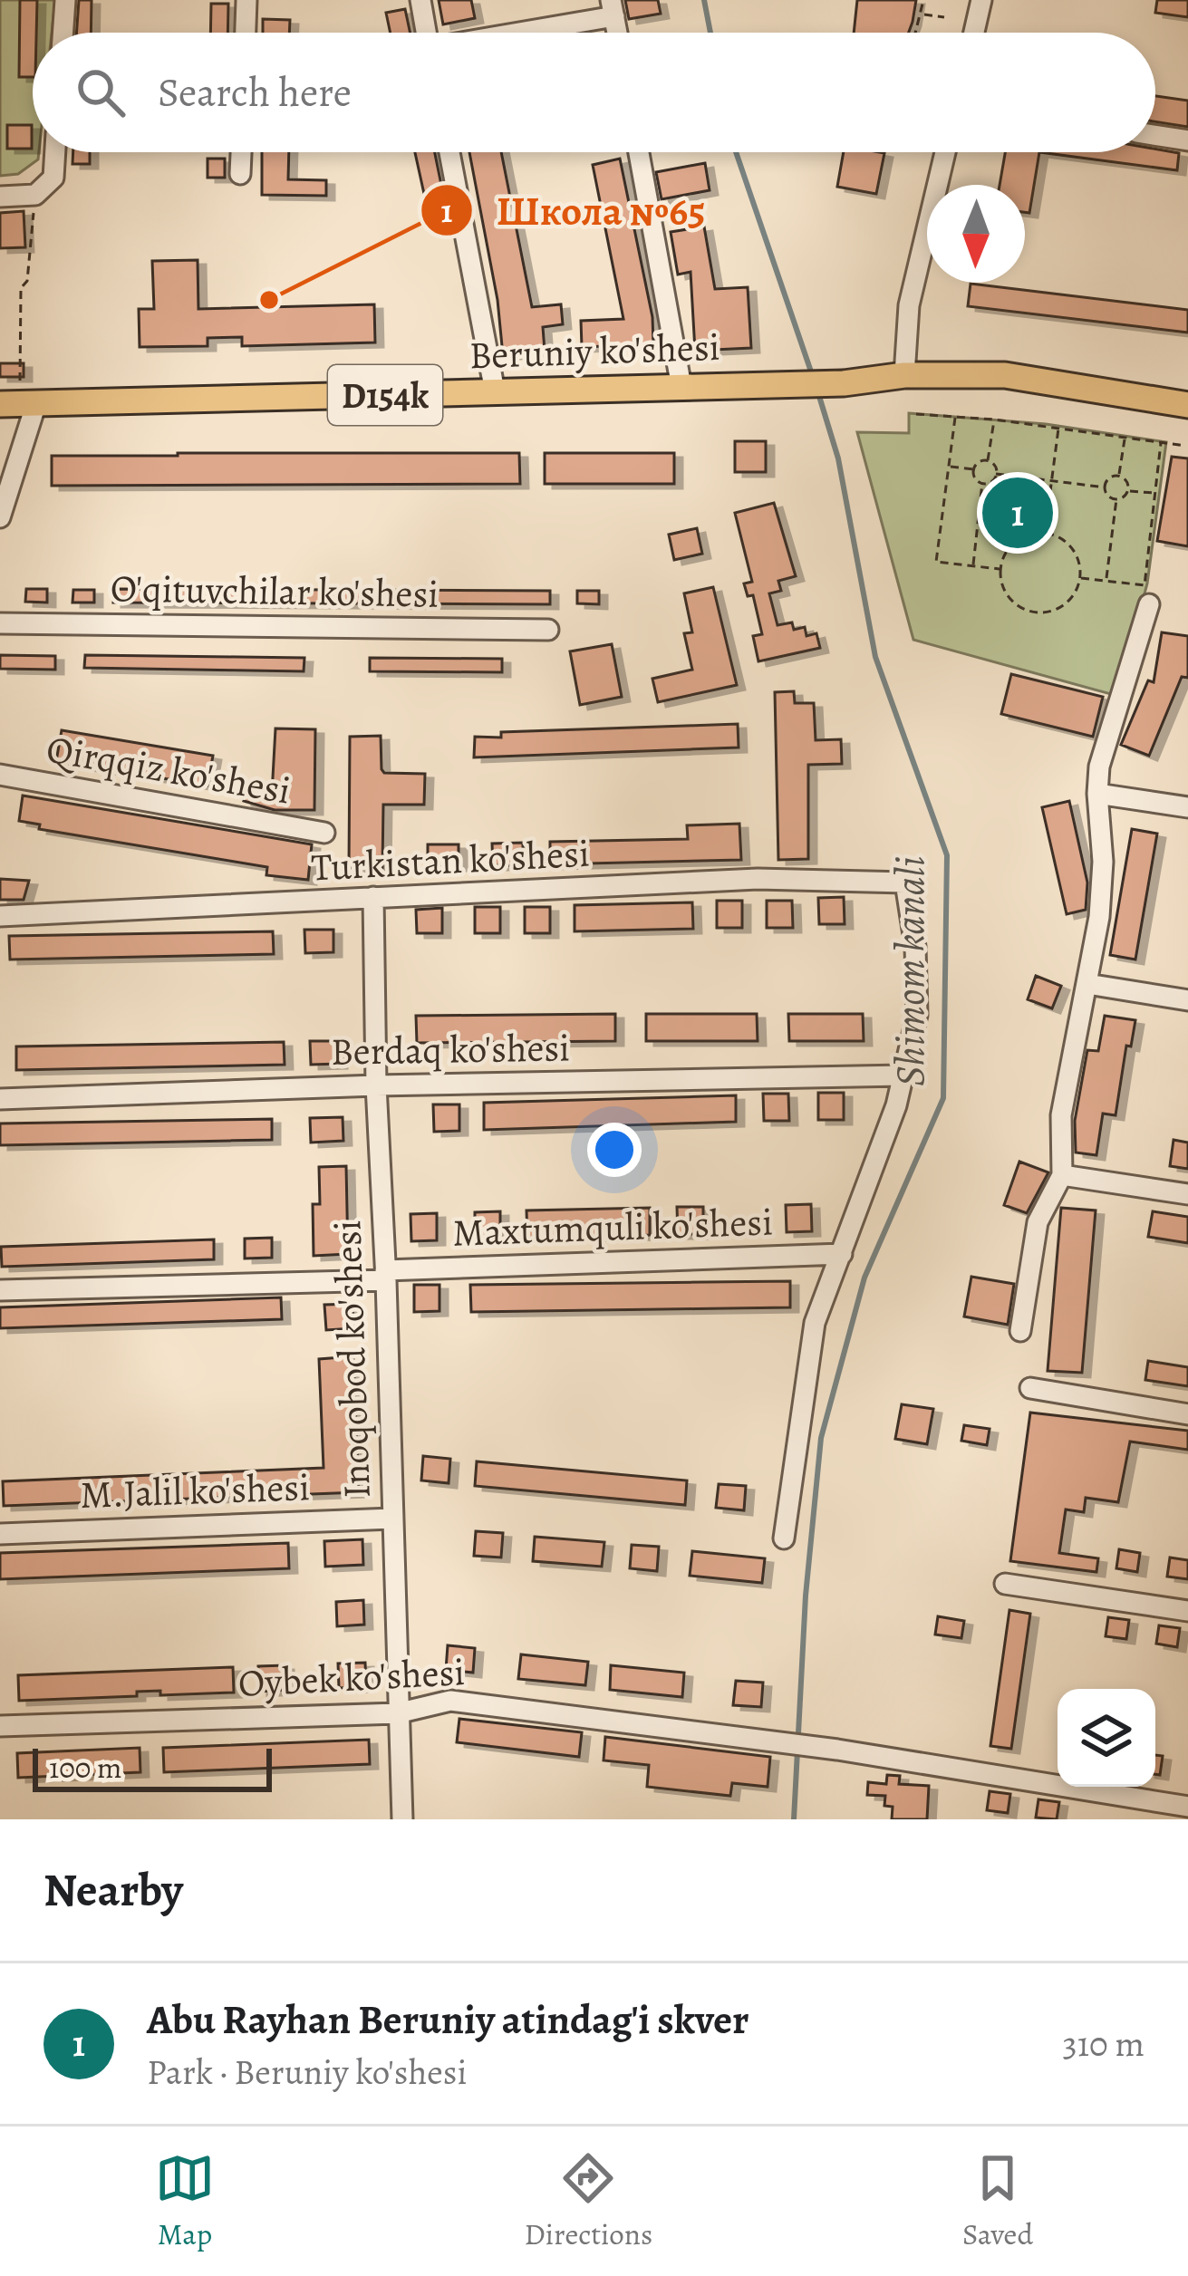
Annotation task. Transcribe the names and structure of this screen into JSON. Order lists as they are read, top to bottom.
{
  "streets": {
    "main road": ["Beruniy ko'shesi", "D154k"],
    "street": [
      "O'qituvchilar ko'shesi",
      "Qirqqiz ko'shesi",
      "Turkistan ko'shesi",
      "Berdaq ko'shesi",
      "Maxtumquli ko'shesi",
      "Inoqobod ko'shesi",
      "M.Jalil ko'shesi",
      "Oybek ko'shesi"
    ]
  },
  "crossings": [
    ["Turkistan ko'shesi", "Berdaq ko'shesi"],
    ["Turkistan ko'shesi", "Inoqobod ko'shesi"],
    ["Berdaq ko'shesi", "Inoqobod ko'shesi"],
    ["Maxtumquli ko'shesi", "Inoqobod ko'shesi"],
    ["Inoqobod ko'shesi", "M.Jalil ko'shesi"],
    ["Inoqobod ko'shesi", "Oybek ko'shesi"]
  ],
  "water": ["Shimom kanali"],
  "places": ["Школа №65"],
  "scale_bar": "100 m",
  "north": "bottom",
  "page": {
    "search": "Search here",
    "pins": "1",
    "scale": "100 m",
    "heading": "Nearby",
    "list": [
      {
        "mark": "1",
        "name": "Abu Rayhan Beruniy atindag'i skver",
        "note": "Park · Beruniy ko'shesi",
        "value": "310 m"
      }
    ],
    "nav": ["Map", "Directions", "Saved"]
  }
}
